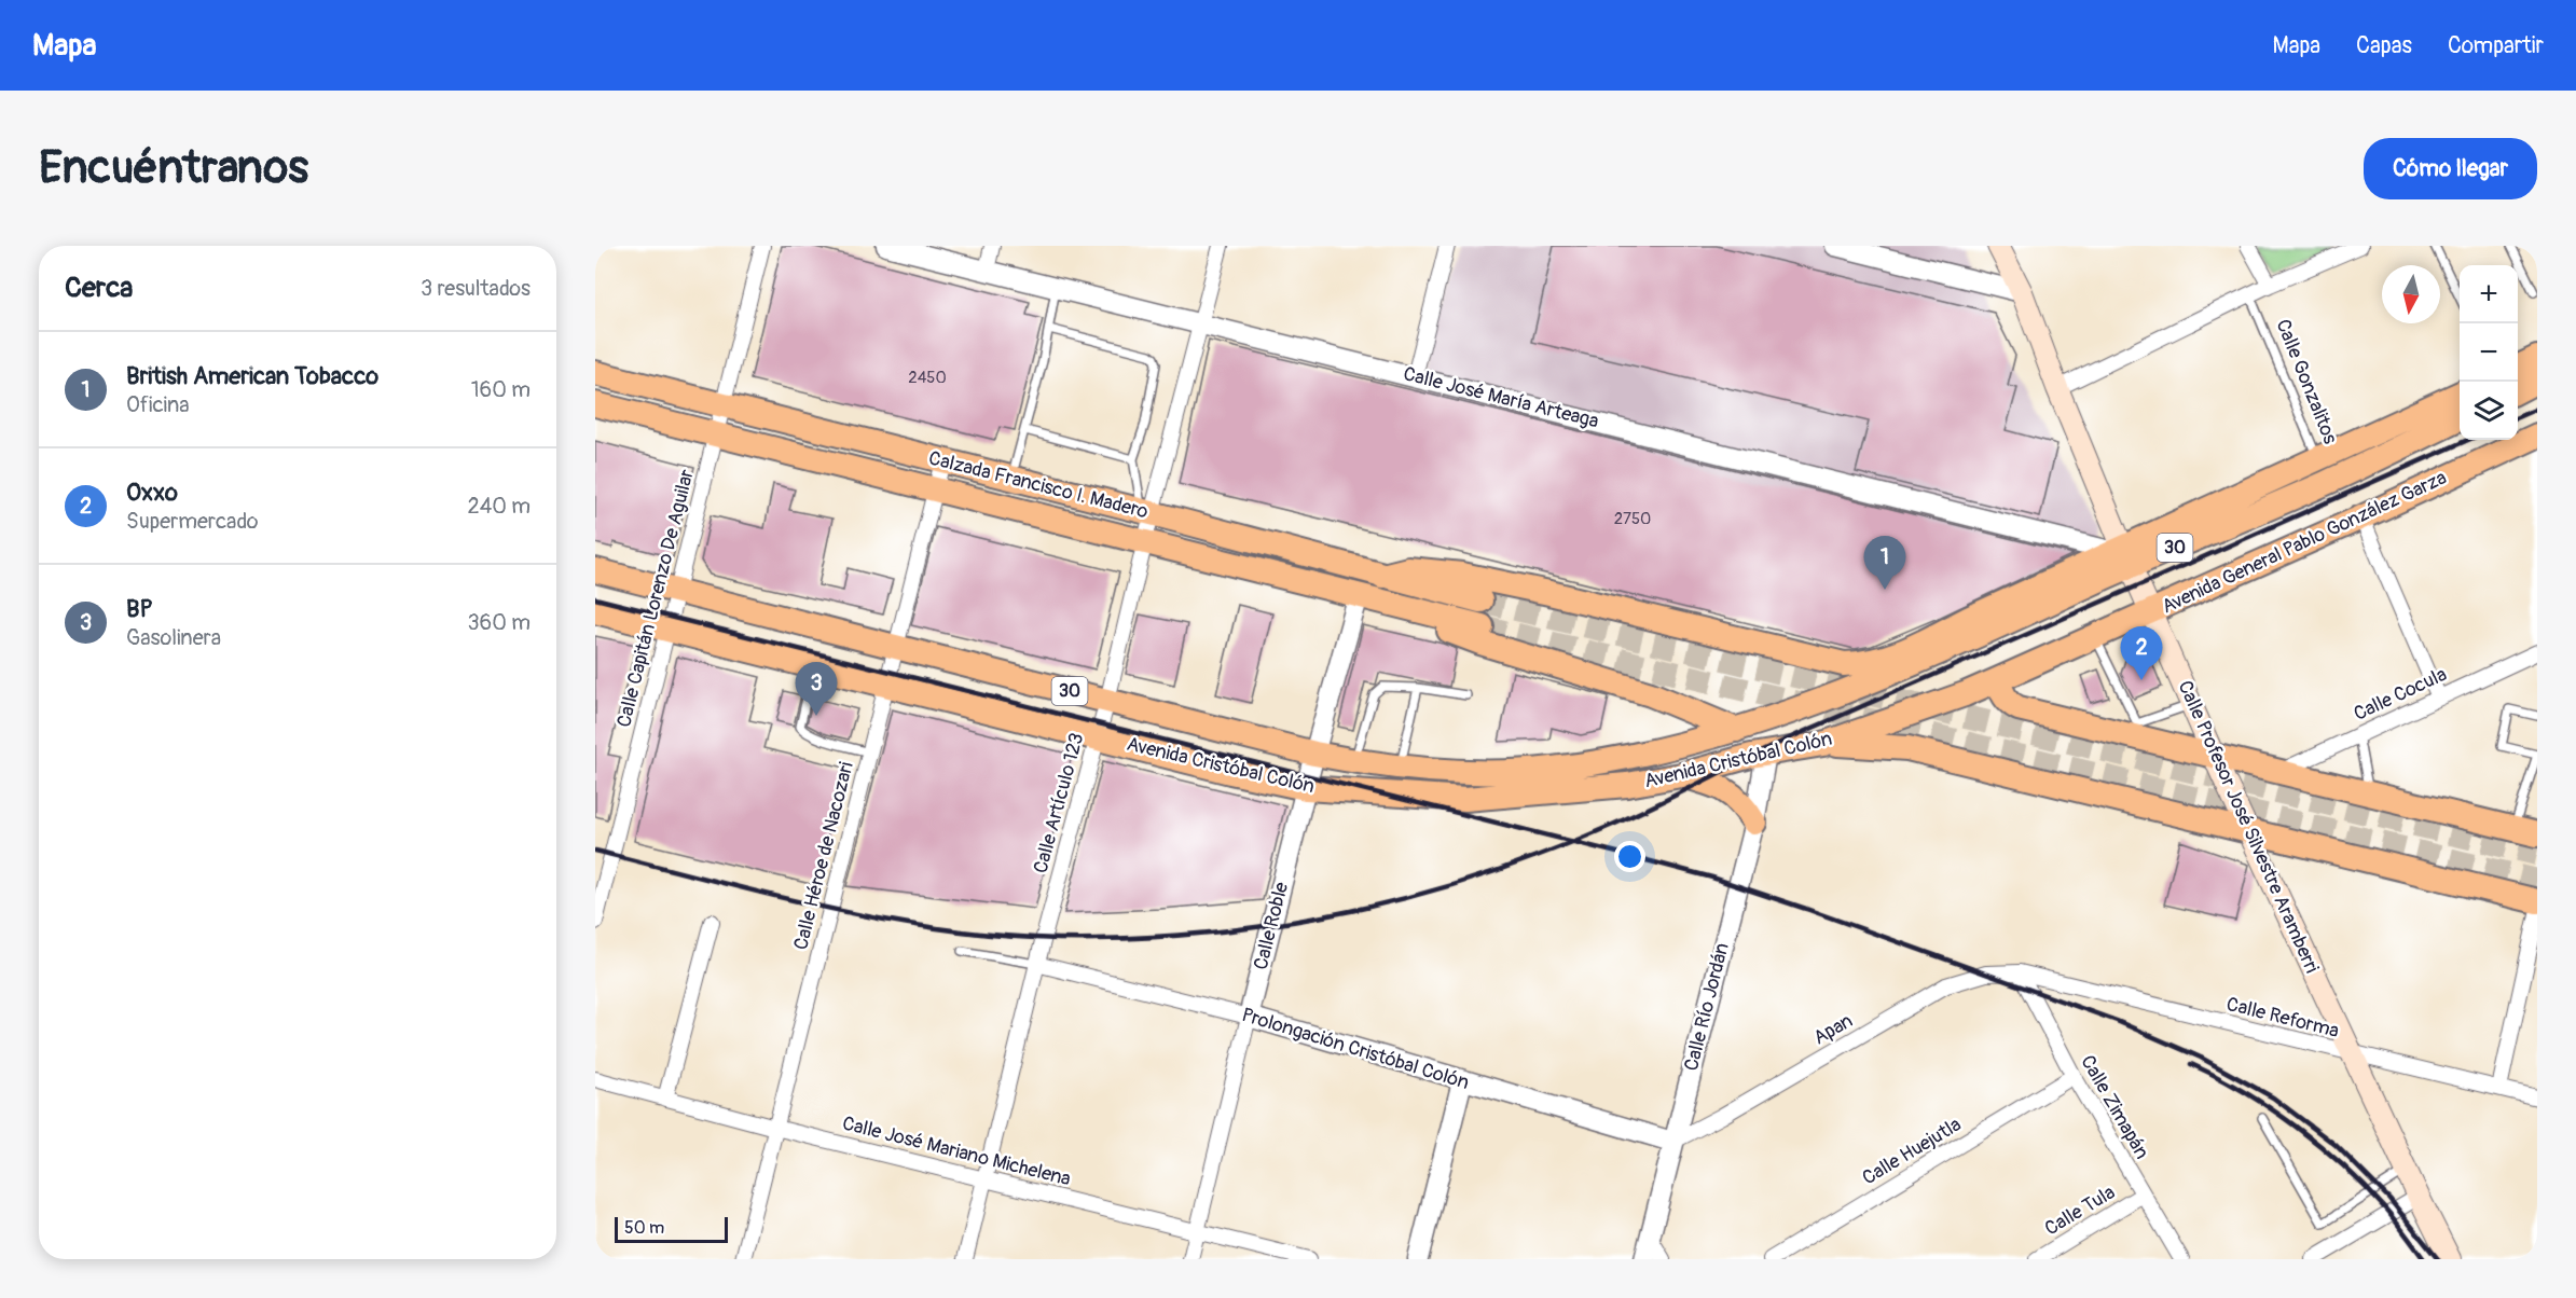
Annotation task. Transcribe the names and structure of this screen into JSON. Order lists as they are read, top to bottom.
{
  "streets": {
    "main road": [
      "Calzada Francisco I. Madero",
      "Avenida General Pablo González Garza",
      "30",
      "Avenida Cristóbal Colón",
      "Calle Profesor José Silvestre Aramberri"
    ],
    "street": [
      "Calle José María Arteaga",
      "Calle Capitán Lorenzo De Aguilar",
      "Calle Cocula",
      "Calle Artículo 123",
      "Calle Héroe de Nacozari",
      "Calle Roble",
      "Calle Río Jordán",
      "Calle Reforma",
      "Apan",
      "Prolongación Cristóbal Colón",
      "Calle Zimapán",
      "Calle José Mariano Michelena",
      "Calle Huejutla",
      "Calle Tula"
    ],
    "lane": ["Calle Gonzalitos"]
  },
  "crossings": [
    ["Calle Gonzalitos", "30"],
    ["Calle José María Arteaga", "30"],
    ["Calle José María Arteaga", "Avenida Cristóbal Colón"],
    ["Calle José María Arteaga", "Calle Artículo 123"],
    ["Calle José María Arteaga", "Calle Profesor José Silvestre Aramberri"],
    ["Calzada Francisco I. Madero", "Calle Capitán Lorenzo De Aguilar"],
    ["Calzada Francisco I. Madero", "Calle Artículo 123"],
    ["Calzada Francisco I. Madero", "Calle Héroe de Nacozari"],
    ["Calzada Francisco I. Madero", "Calle Roble"],
    ["Avenida General Pablo González Garza", "Avenida Cristóbal Colón"],
    ["Avenida General Pablo González Garza", "Calle Profesor José Silvestre Aramberri"],
    ["30", "Avenida Cristóbal Colón"],
    ["30", "Calle Profesor José Silvestre Aramberri"],
    ["Calle Capitán Lorenzo De Aguilar", "Avenida Cristóbal Colón"],
    ["Avenida Cristóbal Colón", "Calle Artículo 123"],
    ["Avenida Cristóbal Colón", "Calle Profesor José Silvestre Aramberri"],
    ["Avenida Cristóbal Colón", "Calle Héroe de Nacozari"],
    ["Avenida Cristóbal Colón", "Calle Roble"],
    ["Avenida Cristóbal Colón", "Calle Río Jordán"],
    ["Calle Artículo 123", "Prolongación Cristóbal Colón"],
    ["Calle Artículo 123", "Calle José Mariano Michelena"],
    ["Calle Profesor José Silvestre Aramberri", "Calle Reforma"],
    ["Calle Héroe de Nacozari", "Calle José Mariano Michelena"],
    ["Calle Roble", "Prolongación Cristóbal Colón"],
    ["Calle Roble", "Calle José Mariano Michelena"],
    ["Calle Río Jordán", "Apan"],
    ["Calle Río Jordán", "Prolongación Cristóbal Colón"],
    ["Calle Reforma", "Apan"],
    ["Calle Reforma", "Calle Zimapán"],
    ["Apan", "Prolongación Cristóbal Colón"],
    ["Apan", "Calle Zimapán"],
    ["Calle Zimapán", "Calle Huejutla"],
    ["Calle Zimapán", "Calle Tula"]
  ],
  "house_numbers": ["2450", "2750"],
  "scale_bar": "50 m",
  "north": "bottom",
  "page": {
    "header": "Mapa",
    "nav": ["Mapa", "Capas", "Compartir"],
    "buttons": "Cómo llegar",
    "title": "Encuéntranos",
    "heading": ["Cerca", "3 resultados"],
    "map_buttons": ["+", "−"],
    "list": [
      {
        "mark": "1",
        "name": "British American Tobacco",
        "note": "Oficina",
        "value": "160 m"
      },
      {
        "mark": "2",
        "name": "Oxxo",
        "note": "Supermercado",
        "value": "240 m"
      },
      {
        "mark": "3",
        "name": "BP",
        "note": "Gasolinera",
        "value": "360 m"
      }
    ],
    "pins": ["1", "2", "3"],
    "scale": "50 m"
  }
}
